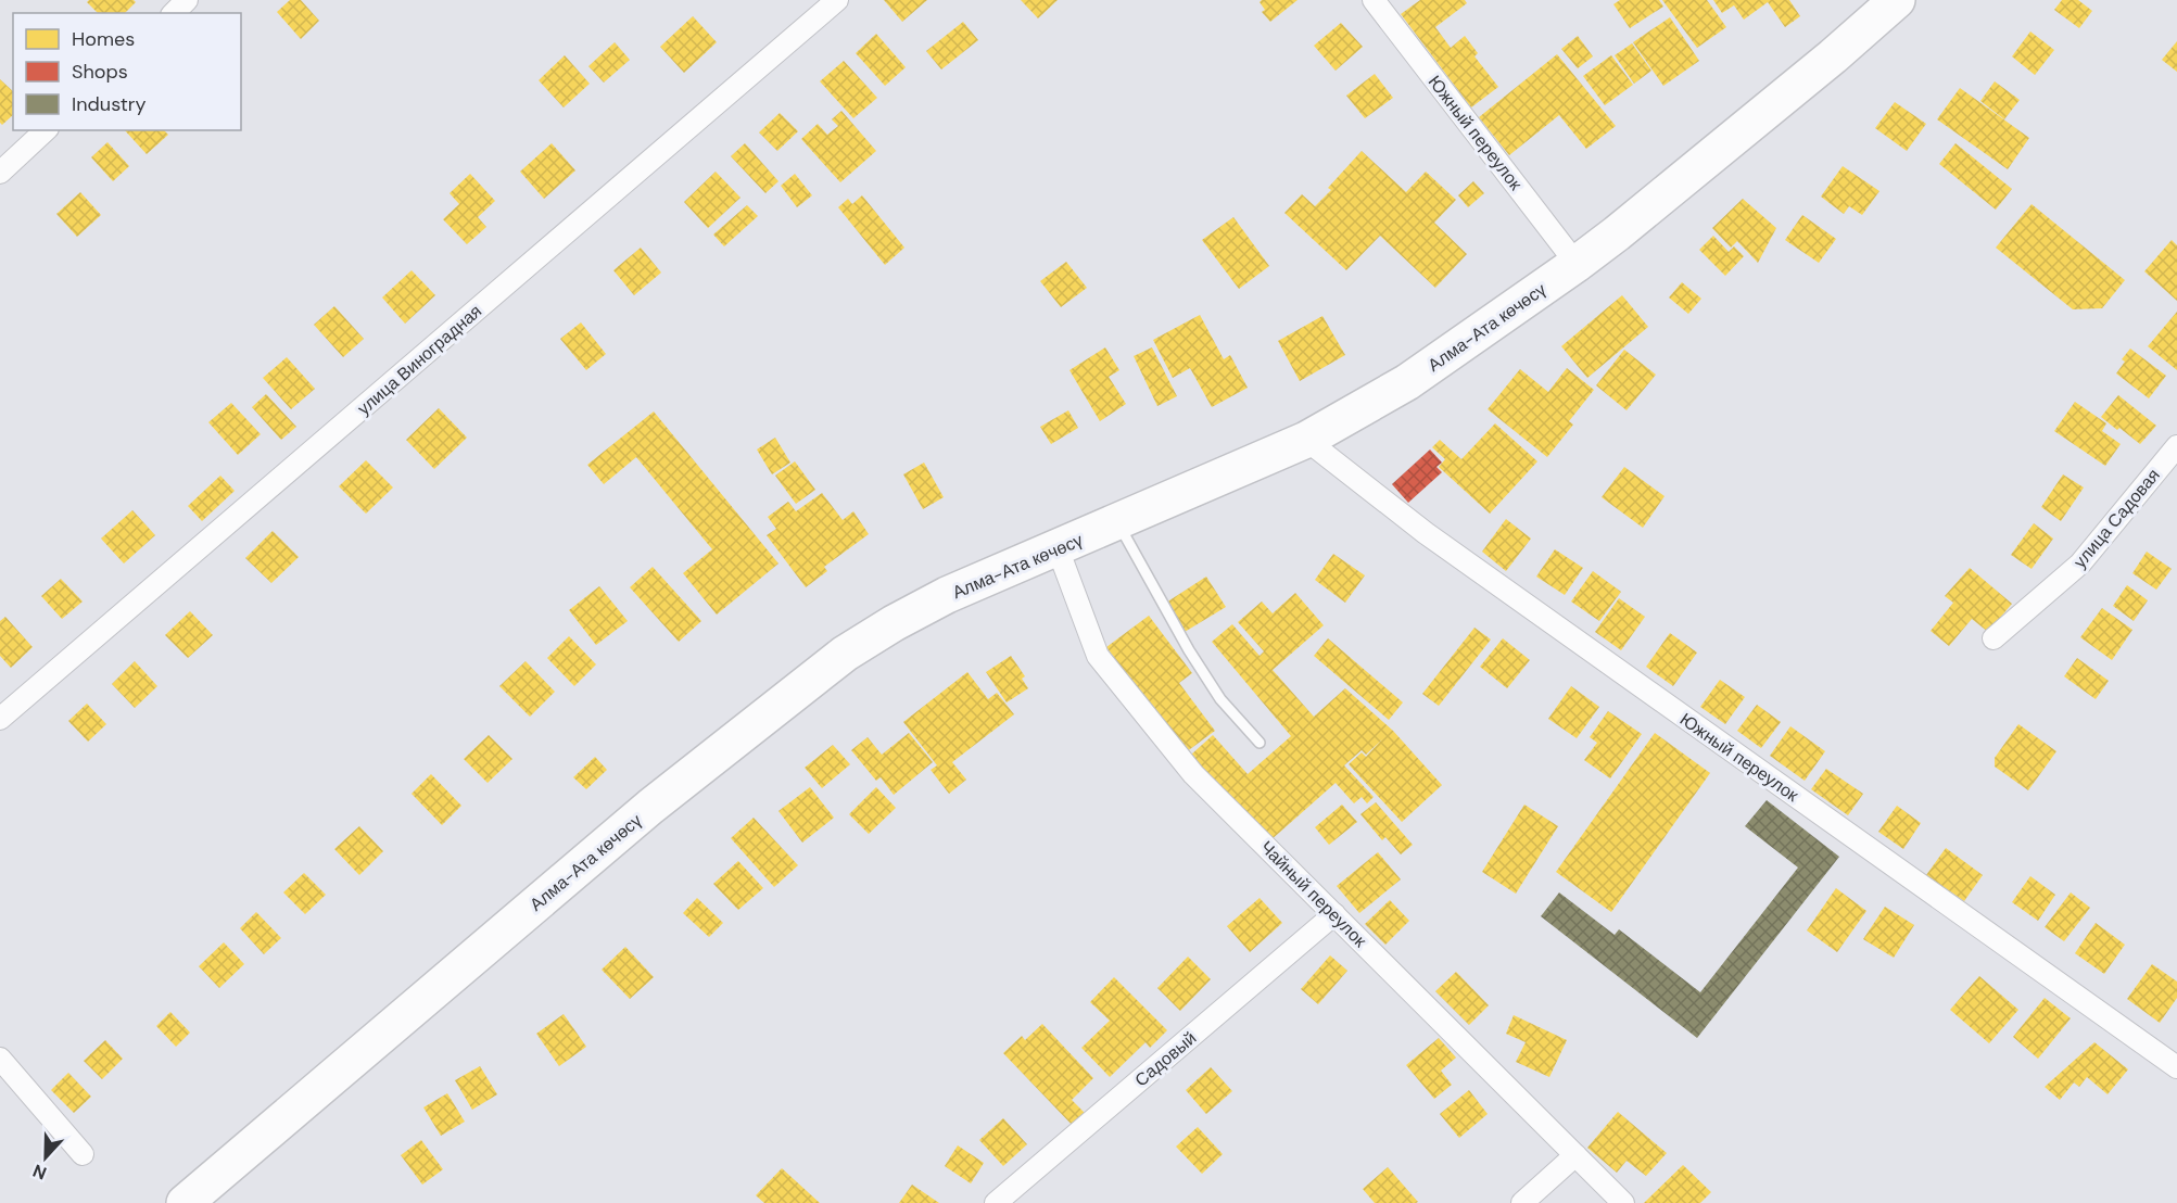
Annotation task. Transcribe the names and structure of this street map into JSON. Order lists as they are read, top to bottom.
{
  "streets": {
    "highway": ["Алма-Ата көчөсү"],
    "street": [
      "Южный переулок",
      "улица Виноградная",
      "улица Садовая",
      "Чайный переулок",
      "Садовый"
    ]
  },
  "crossings": [
    ["Южный переулок", "Алма-Ата көчөсү"],
    ["Алма-Ата көчөсү", "Чайный переулок"],
    ["Чайный переулок", "Садовый"]
  ],
  "legend": ["Homes", "Shops", "Industry"],
  "north": "bottom"
}
